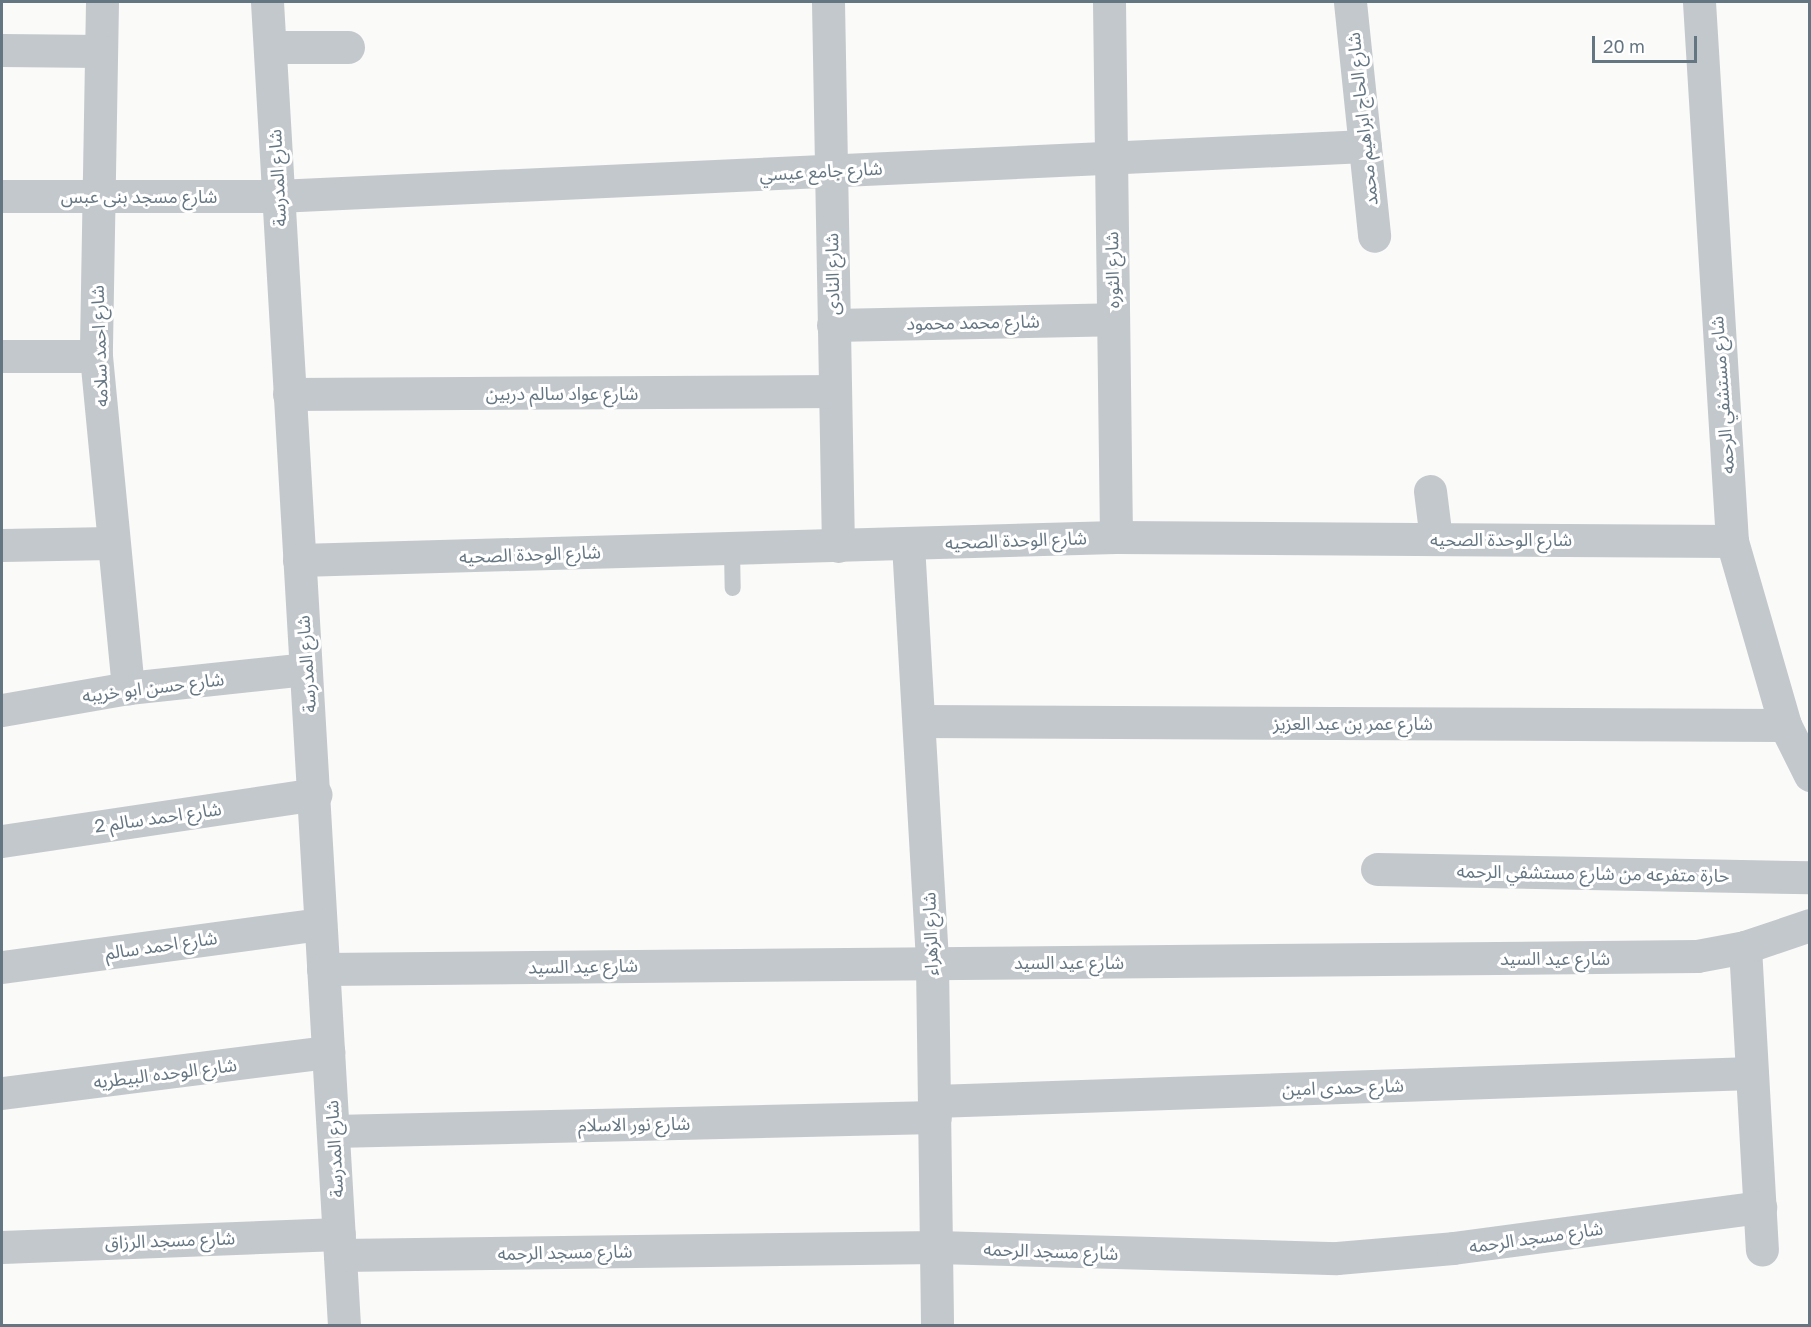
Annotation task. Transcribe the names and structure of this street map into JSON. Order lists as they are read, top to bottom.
{
  "streets": {
    "street": [
      "شارع الحاج ابراهيم محمد",
      "شارع جامع عيسي",
      "شارع المدرسة",
      "شارع مسجد بنى عبس",
      "شارع الثوره",
      "شارع النادى",
      "شارع محمد محمود",
      "شارع احمد سلامه",
      "شارع عواد سالم دربين",
      "شارع مستشفي الرحمه",
      "شارع الوحدة الصحيه",
      "شارع حسن ابو خريبه",
      "شارع عمر بن عبد العزيز",
      "شارع احمد سالم 2",
      "حارة متفرعه من شارع مستشفي الرحمه",
      "شارع الزهراء",
      "شارع احمد سالم",
      "شارع عيد السيد",
      "شارع الوحده البيطريه",
      "شارع حمدى امين",
      "شارع نور الاسلام",
      "شارع مسجد الرحمه",
      "شارع مسجد الرزاق"
    ]
  },
  "crossings": [
    ["شارع الحاج ابراهيم محمد", "شارع جامع عيسي"],
    ["شارع جامع عيسي", "شارع المدرسة"],
    ["شارع جامع عيسي", "شارع مسجد بنى عبس"],
    ["شارع جامع عيسي", "شارع الثوره"],
    ["شارع جامع عيسي", "شارع النادى"],
    ["شارع المدرسة", "شارع مسجد بنى عبس"],
    ["شارع المدرسة", "شارع عواد سالم دربين"],
    ["شارع المدرسة", "شارع الوحدة الصحيه"],
    ["شارع المدرسة", "شارع حسن ابو خريبه"],
    ["شارع المدرسة", "شارع احمد سالم 2"],
    ["شارع المدرسة", "شارع احمد سالم"],
    ["شارع المدرسة", "شارع عيد السيد"],
    ["شارع المدرسة", "شارع الوحده البيطريه"],
    ["شارع المدرسة", "شارع نور الاسلام"],
    ["شارع المدرسة", "شارع مسجد الرحمه"],
    ["شارع المدرسة", "شارع مسجد الرزاق"],
    ["شارع مسجد بنى عبس", "شارع احمد سلامه"],
    ["شارع الثوره", "شارع محمد محمود"],
    ["شارع الثوره", "شارع الوحدة الصحيه"],
    ["شارع النادى", "شارع محمد محمود"],
    ["شارع النادى", "شارع عواد سالم دربين"],
    ["شارع النادى", "شارع الوحدة الصحيه"],
    ["شارع احمد سلامه", "شارع حسن ابو خريبه"],
    ["شارع مستشفي الرحمه", "شارع الوحدة الصحيه"],
    ["شارع مستشفي الرحمه", "شارع عمر بن عبد العزيز"],
    ["شارع الوحدة الصحيه", "شارع الزهراء"],
    ["شارع عمر بن عبد العزيز", "شارع الزهراء"],
    ["شارع الزهراء", "شارع عيد السيد"],
    ["شارع الزهراء", "شارع حمدى امين"],
    ["شارع الزهراء", "شارع نور الاسلام"],
    ["شارع الزهراء", "شارع مسجد الرحمه"],
    ["شارع حمدى امين", "شارع نور الاسلام"],
    ["شارع مسجد الرحمه", "شارع مسجد الرزاق"]
  ],
  "scale_bar": "20 m"
}
